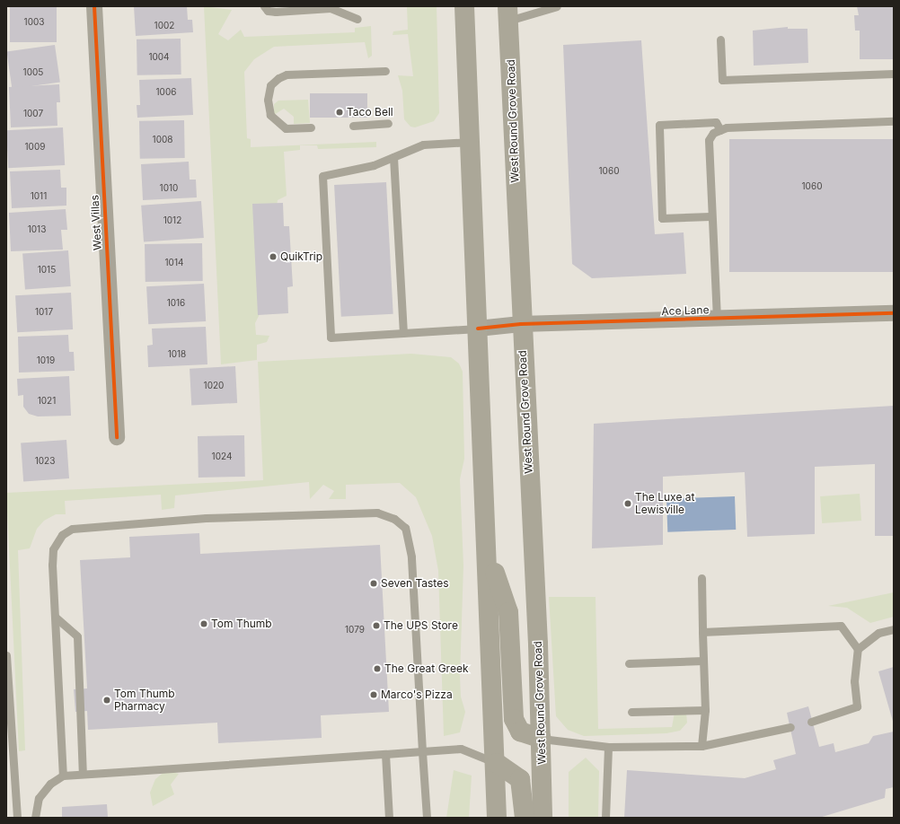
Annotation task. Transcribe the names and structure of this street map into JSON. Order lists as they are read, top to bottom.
{
  "streets": {
    "main road": ["West Round Grove Road"],
    "street": ["West Villas", "Ace Lane"]
  },
  "crossings": [
    ["West Round Grove Road", "Ace Lane"]
  ],
  "places": [
    "Taco Bell",
    "QuikTrip",
    "The Luxe at Lewisville",
    "Seven Tastes",
    "Tom Thumb",
    "The UPS Store",
    "The Great Greek",
    "Marco's Pizza",
    "Tom Thumb Pharmacy"
  ],
  "house_numbers": [
    "1003",
    "1002",
    "1004",
    "1005",
    "1006",
    "1007",
    "1008",
    "1009",
    "1060",
    "1060",
    "1010",
    "1011",
    "1012",
    "1013",
    "1014",
    "1015",
    "1016",
    "1017",
    "1018",
    "1019",
    "1020",
    "1021",
    "1024",
    "1023",
    "1079"
  ]
}
